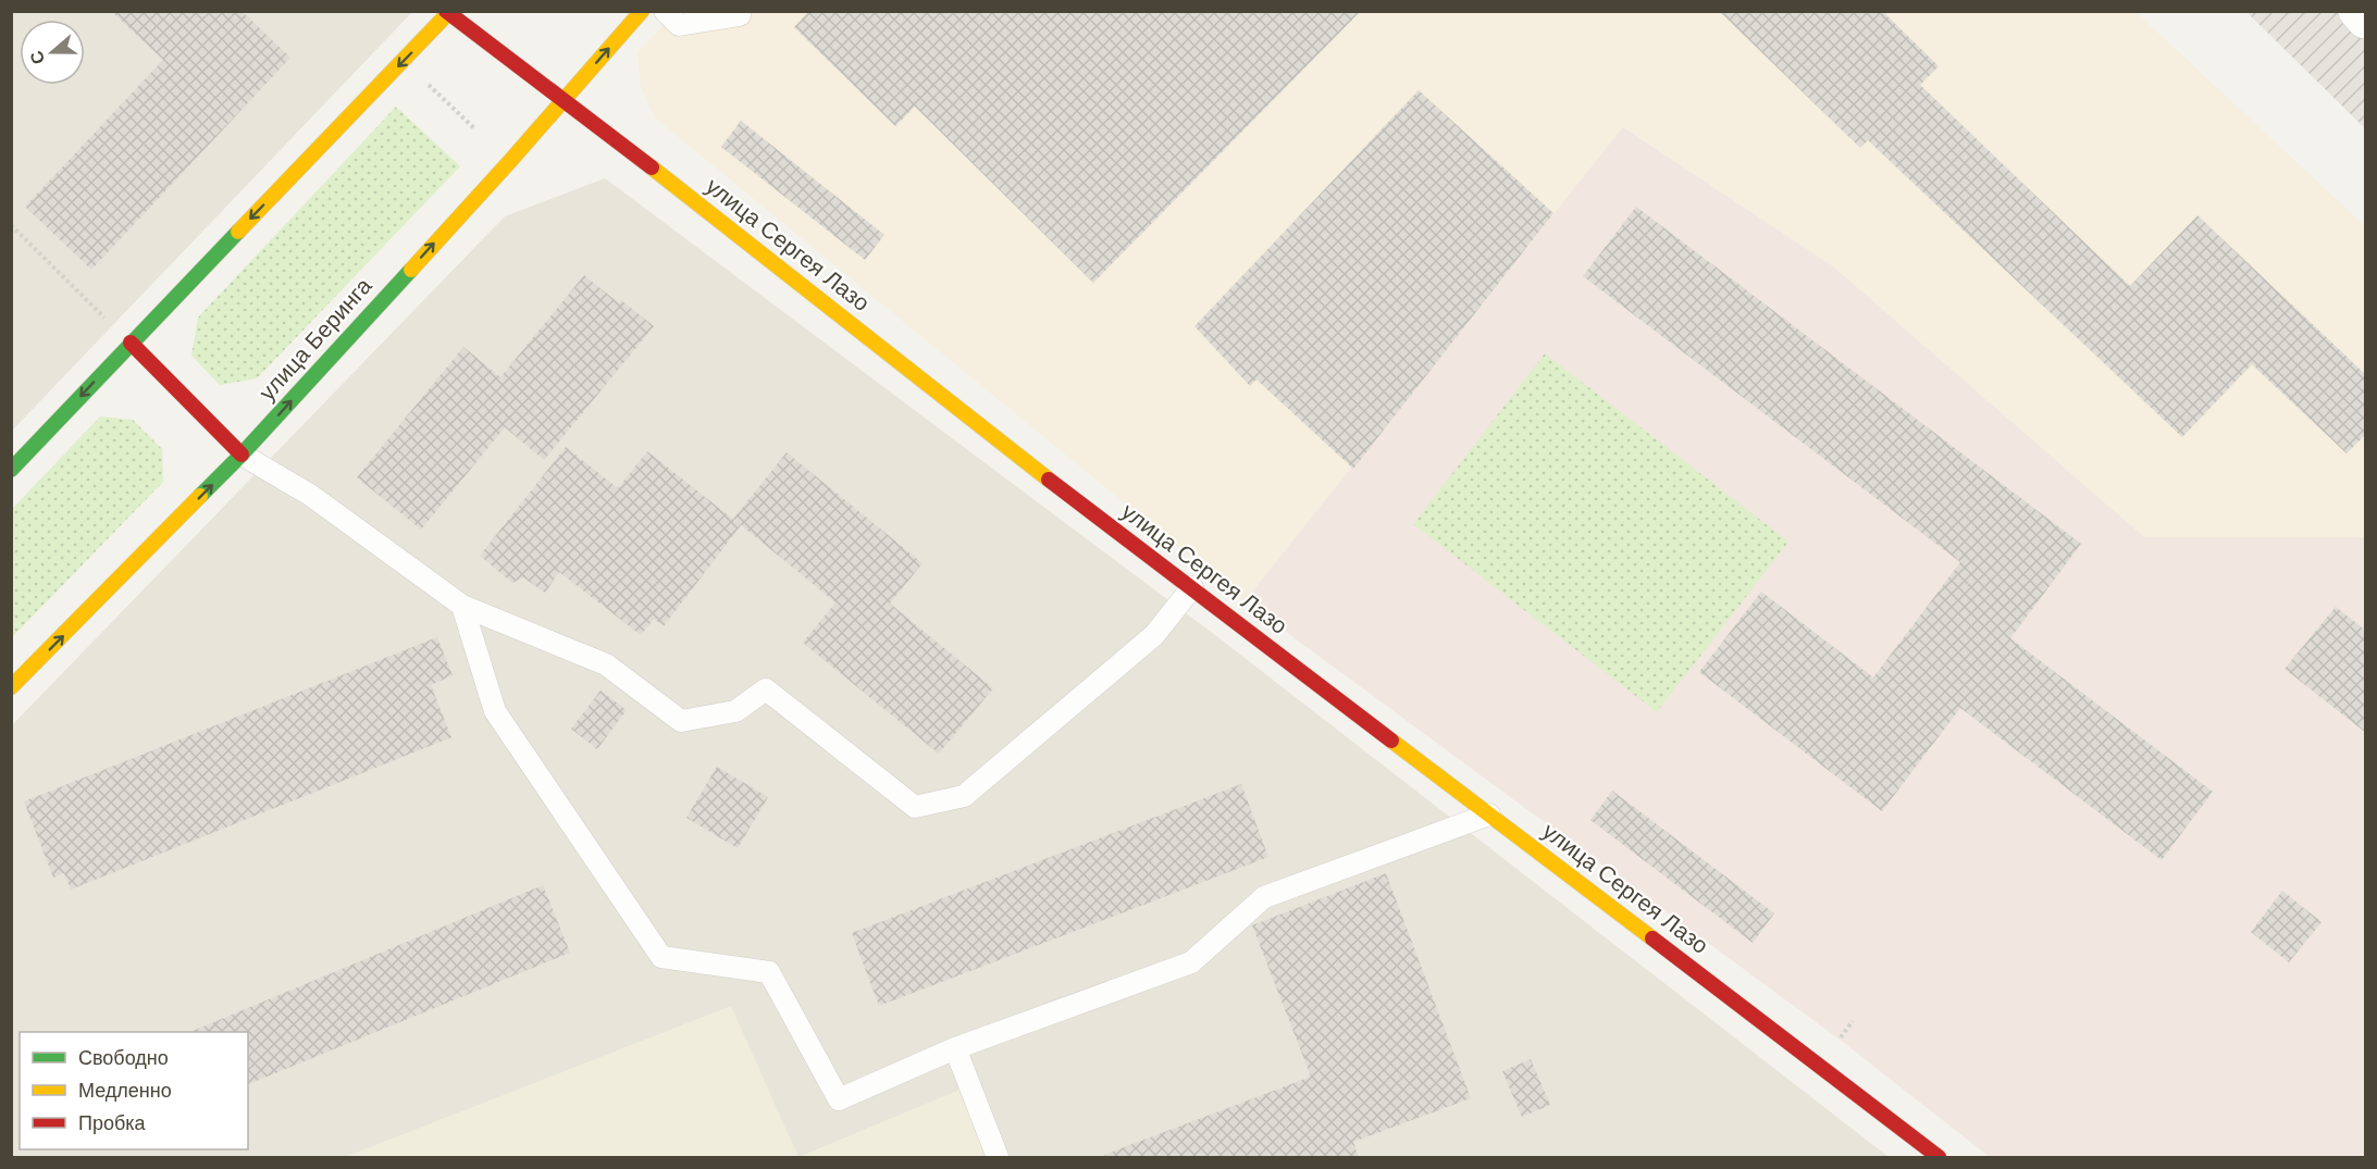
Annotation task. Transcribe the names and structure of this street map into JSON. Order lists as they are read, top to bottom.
{
  "streets": {
    "street": ["улица Сергея Лазо", "улица Беринга"]
  },
  "crossings": [
    ["улица Сергея Лазо", "улица Беринга"]
  ],
  "one_way": ["улица Беринга"],
  "legend": ["Свободно", "Медленно", "Пробка"],
  "north": "left"
}
